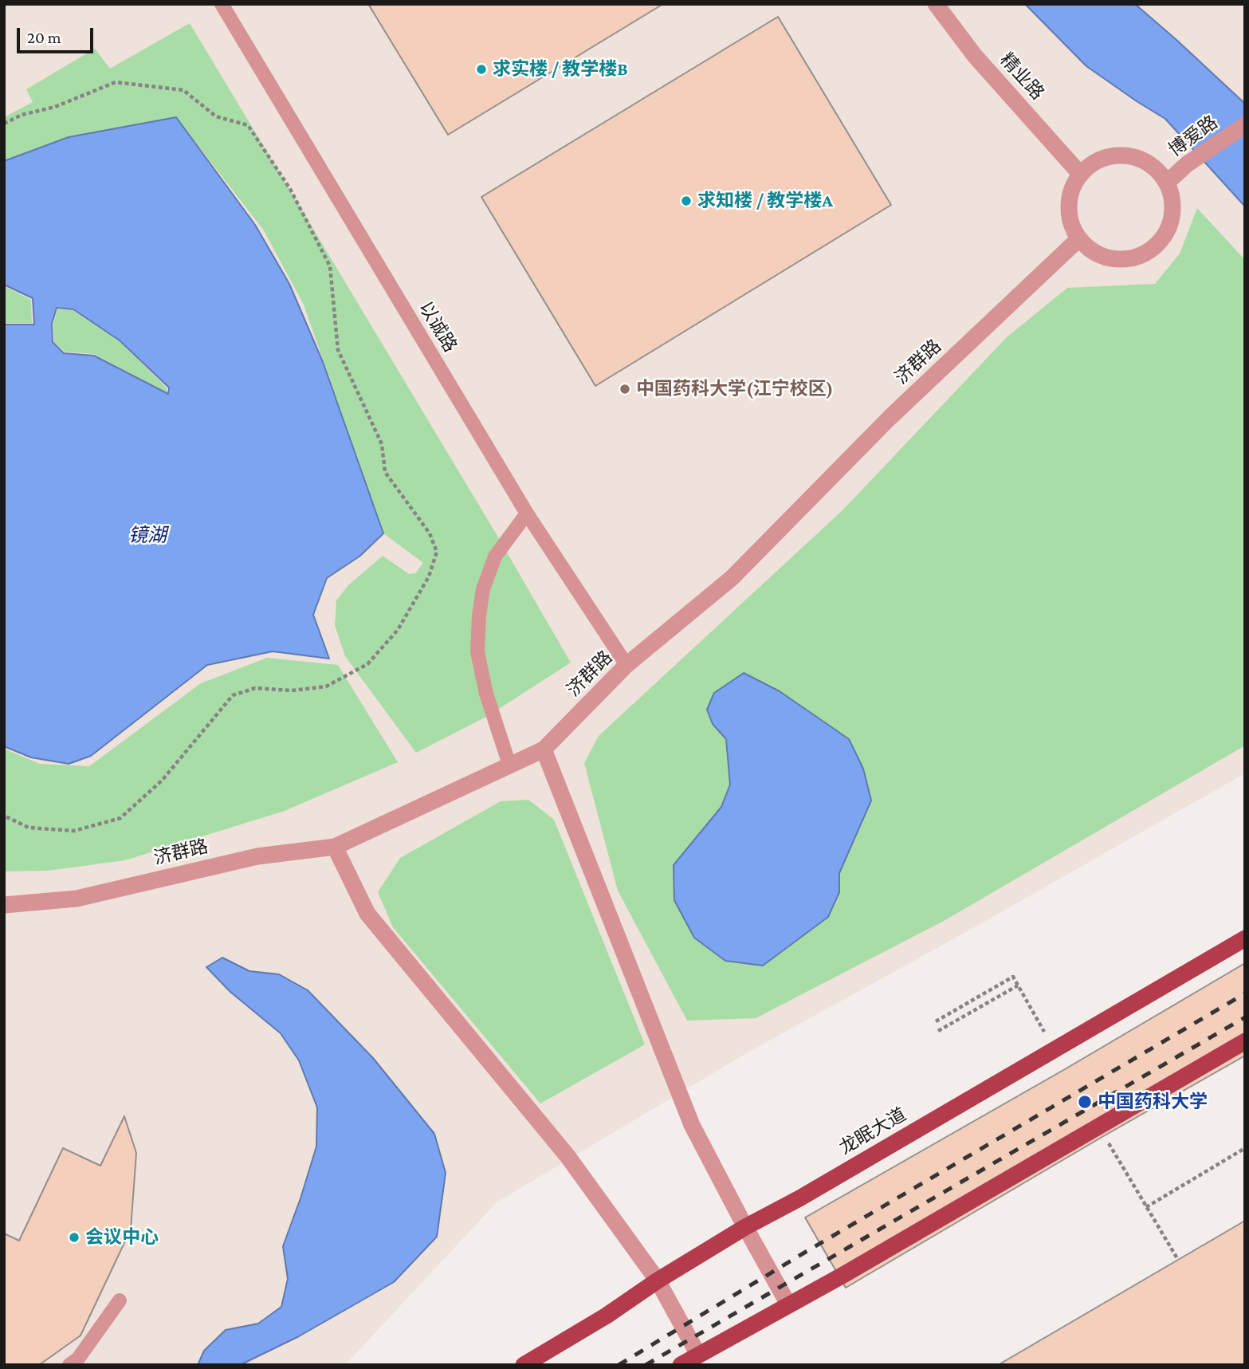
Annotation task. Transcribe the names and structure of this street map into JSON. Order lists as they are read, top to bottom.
{
  "streets": {
    "main road": ["龙眠大道"],
    "street": ["精业路", "博爱路", "济群路"],
    "lane": ["以诚路"]
  },
  "crossings": [
    ["精业路", "博爱路"],
    ["精业路", "济群路"],
    ["博爱路", "济群路"],
    ["以诚路", "济群路"]
  ],
  "water": ["镜湖"],
  "places": [
    "求实楼 / 教学楼B",
    "求知楼 / 教学楼A",
    "中国药科大学(江宁校区)",
    "中国药科大学",
    "会议中心"
  ],
  "scale_bar": "20 m"
}
